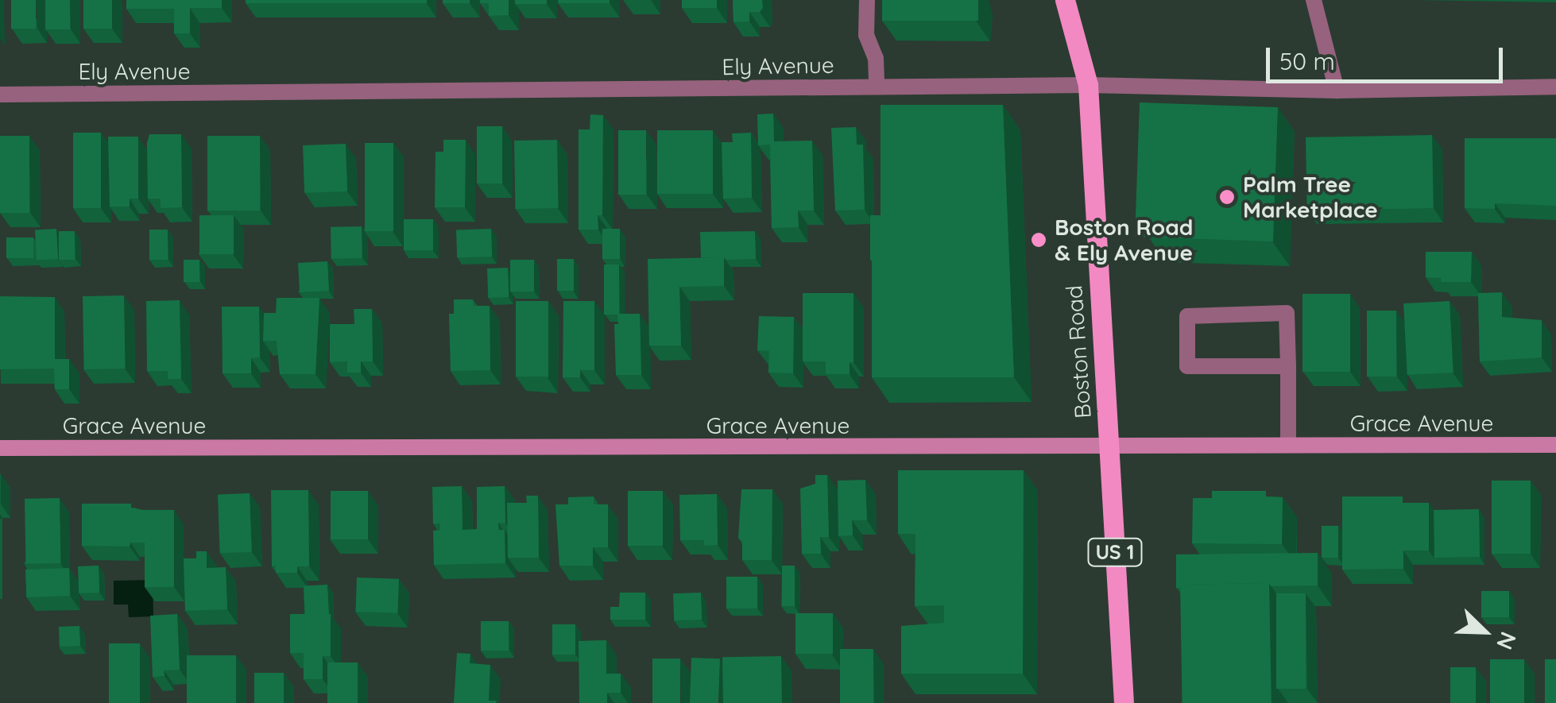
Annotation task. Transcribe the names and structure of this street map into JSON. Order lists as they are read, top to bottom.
{
  "streets": {
    "main road": ["Boston Road", "US 1"],
    "street": ["Ely Avenue", "Grace Avenue"]
  },
  "crossings": [
    ["Ely Avenue", "Boston Road"],
    ["Boston Road", "Grace Avenue"]
  ],
  "places": ["Palm Tree Marketplace", "Boston Road & Ely Avenue"],
  "scale_bar": "50 m",
  "north": "bottom right"
}
